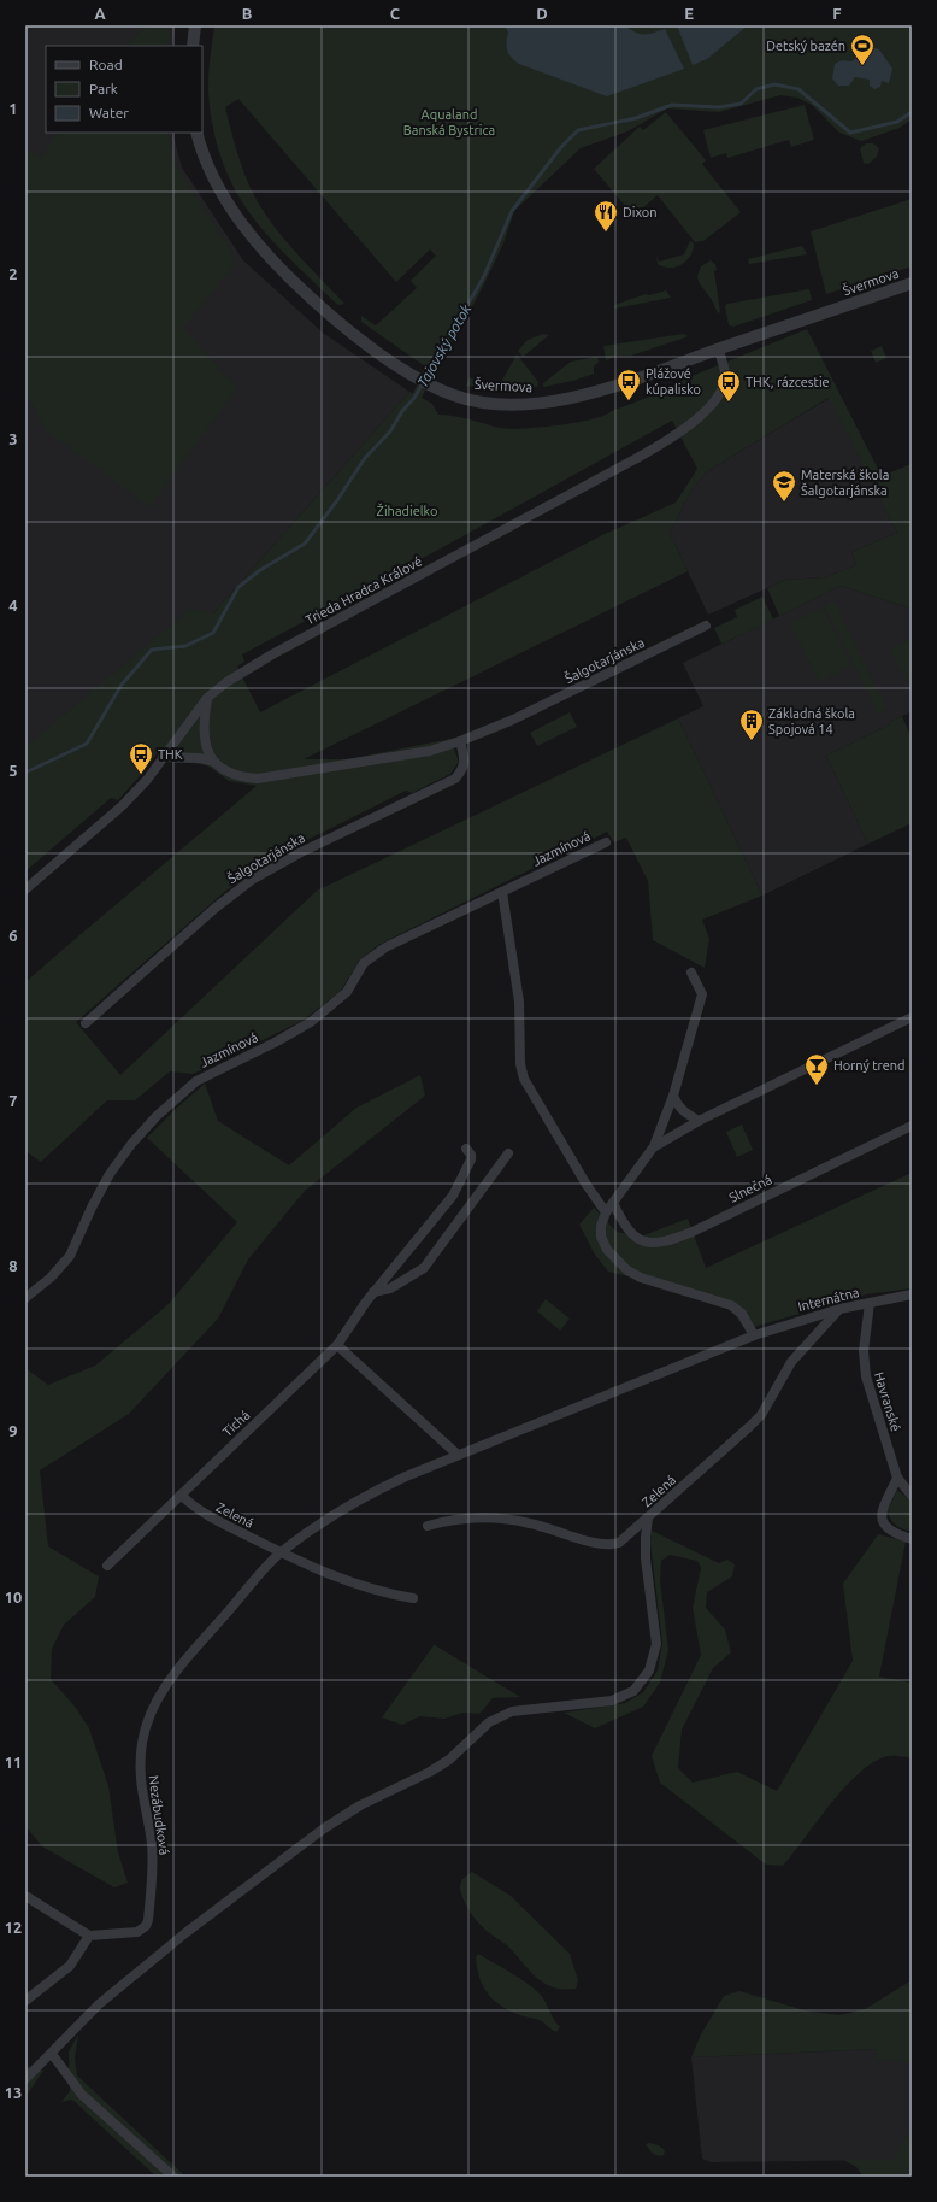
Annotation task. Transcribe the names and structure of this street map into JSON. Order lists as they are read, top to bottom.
{
  "streets": {
    "street": [
      "Švermova",
      "Trieda Hradca Králové",
      "Šalgotarjánska",
      "Jazmínová",
      "Slnečná",
      "Internátna",
      "Havranské",
      "Tichá",
      "Zelená",
      "Nezábudková"
    ]
  },
  "crossings": [
    ["Švermova", "Trieda Hradca Králové"],
    ["Trieda Hradca Králové", "Šalgotarjánska"],
    ["Internátna", "Havranské"],
    ["Internátna", "Zelená"],
    ["Tichá", "Zelená"],
    ["Zelená", "Nezábudková"]
  ],
  "water": ["Tajovský potok"],
  "parks": ["Aqualand Banská Bystrica", "Žihadielko"],
  "places": {
    "sports": ["Detský bazén"],
    "restaurant": ["Dixon"],
    "bus stop": ["Plážové kúpalisko", "THK, rázcestie", "THK"],
    "school or university": ["Materská škola Šalgotarjánska"],
    "building": ["Základná škola Spojová 14"],
    "bar": ["Horný trend"]
  },
  "legend": ["Road", "Park", "Water"],
  "grid": {
    "columns": [
      "A",
      "B",
      "C",
      "D",
      "E",
      "F"
    ],
    "rows": [
      "1",
      "2",
      "3",
      "4",
      "5",
      "6",
      "7",
      "8",
      "9",
      "10",
      "11",
      "12",
      "13"
    ]
  }
}
